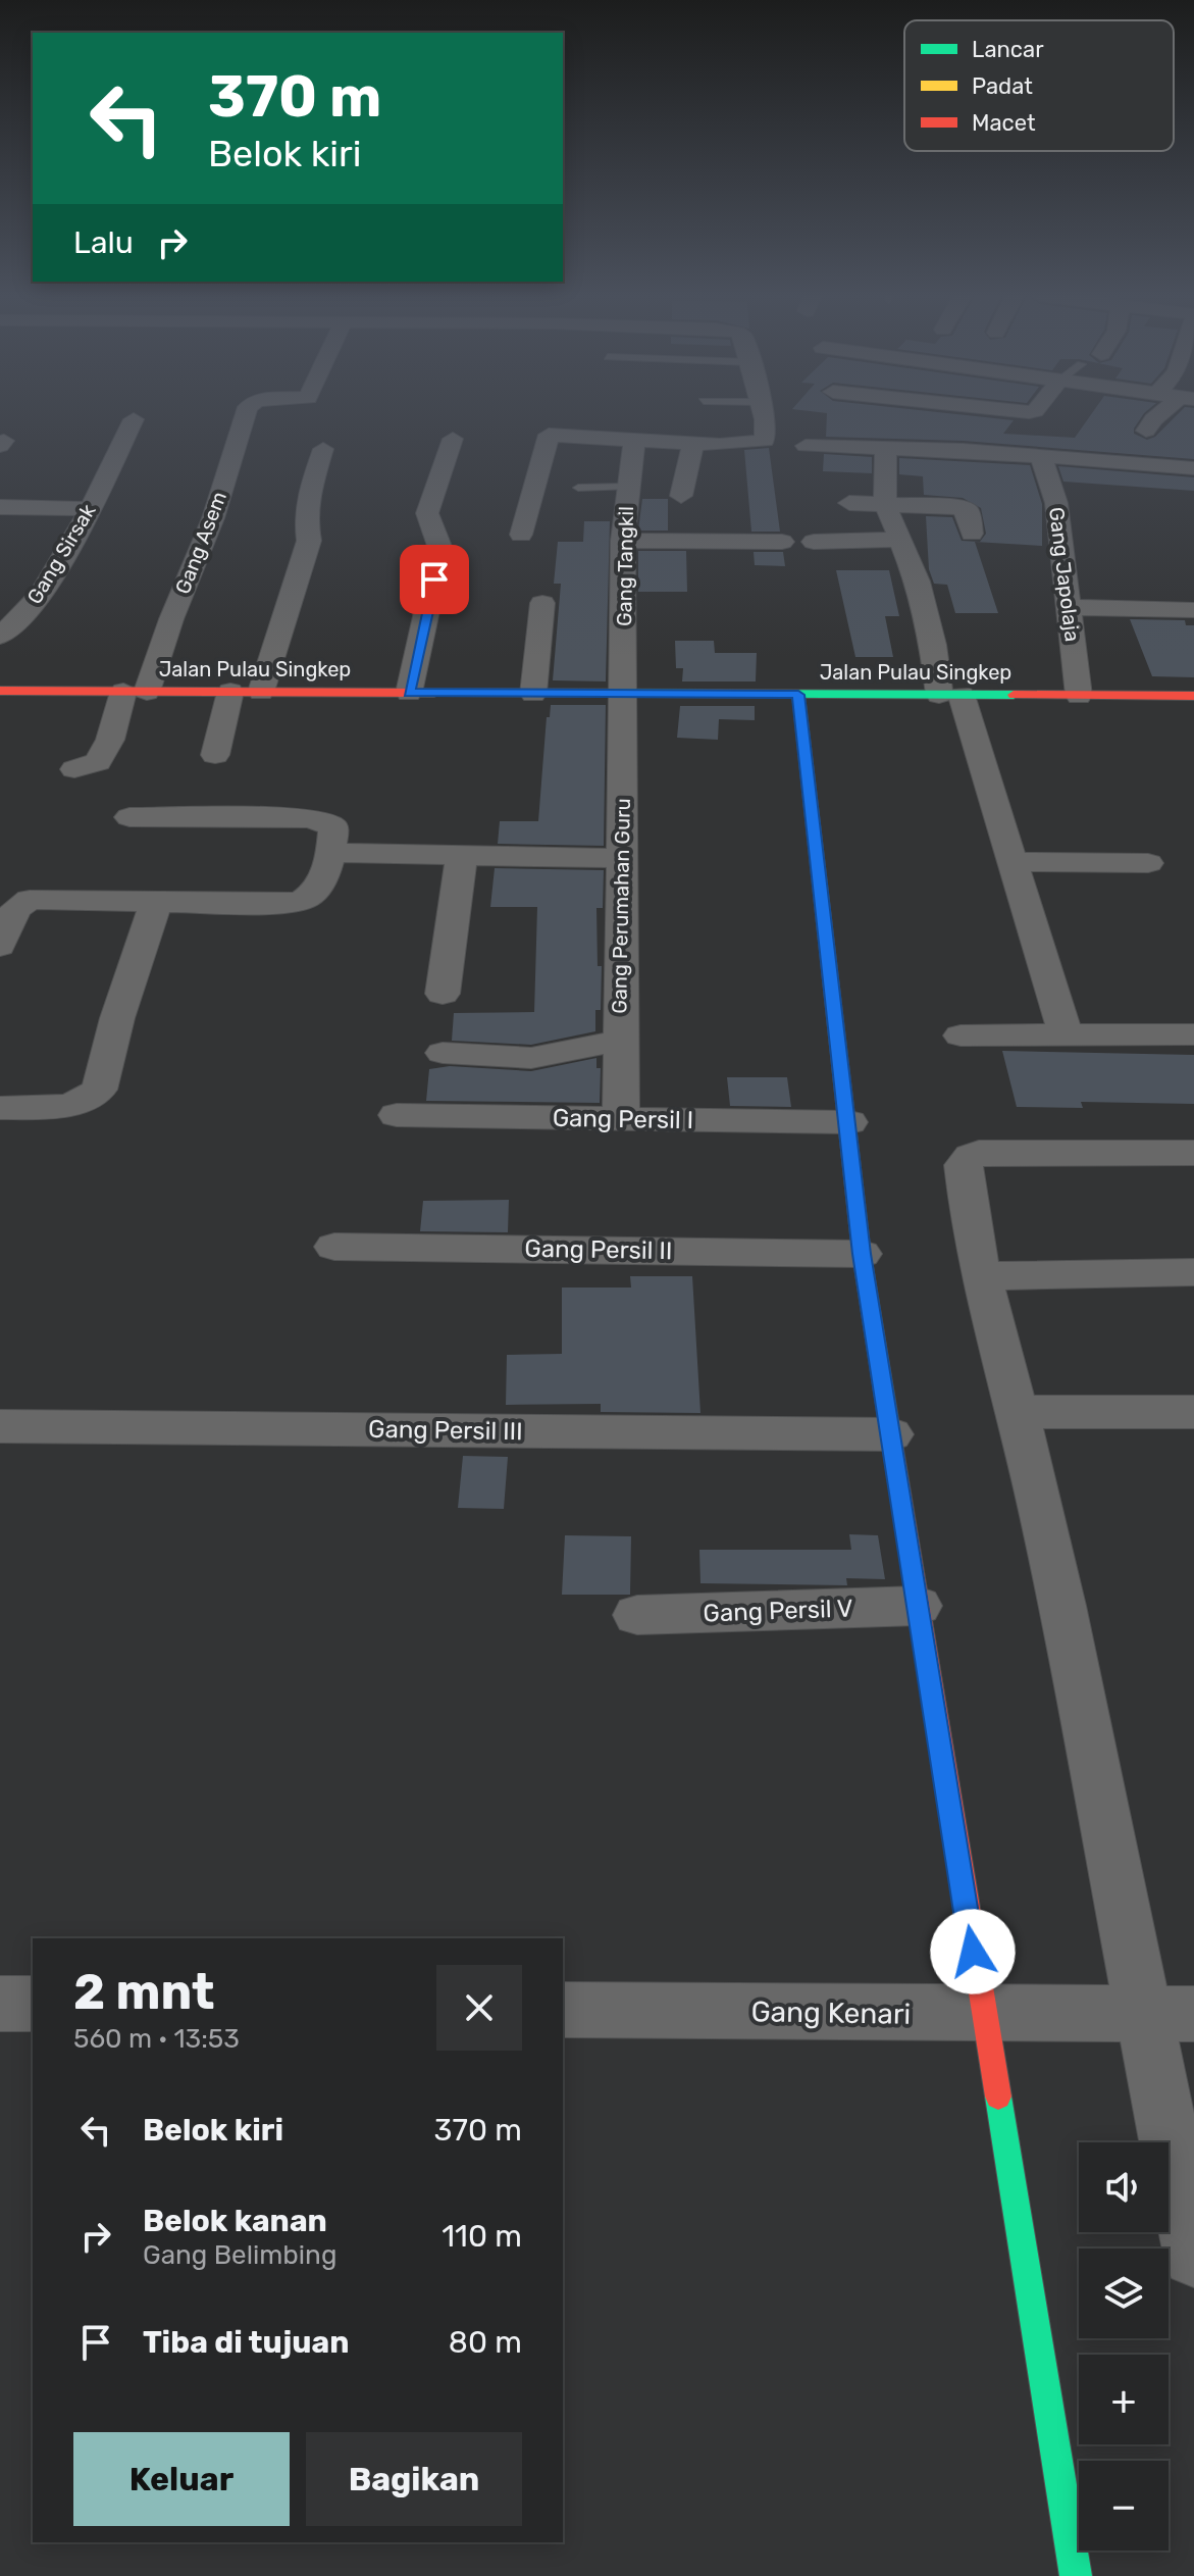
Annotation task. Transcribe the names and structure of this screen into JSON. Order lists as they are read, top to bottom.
{
  "streets": {
    "street": [
      "Gang Asem",
      "Gang Sirsak",
      "Gang Tangkil",
      "Gang Japolaja",
      "Jalan Pulau Singkep",
      "Gang Perumahan Guru",
      "Gang Persil I",
      "Gang Persil II",
      "Gang Persil III",
      "Gang Persil V",
      "Gang Kenari"
    ]
  },
  "crossings": [
    ["Gang Asem", "Jalan Pulau Singkep"],
    ["Gang Tangkil", "Jalan Pulau Singkep"],
    ["Gang Tangkil", "Gang Perumahan Guru"],
    ["Gang Japolaja", "Jalan Pulau Singkep"],
    ["Jalan Pulau Singkep", "Gang Perumahan Guru"],
    ["Gang Perumahan Guru", "Gang Persil I"]
  ],
  "legend": ["Lancar", "Padat", "Macet"],
  "page": {
    "turn": ["370 m", "Belok kiri"],
    "then": "Lalu",
    "heading": ["2 mnt", "560 m · 13:53"],
    "list": [
      {
        "name": "Belok kiri",
        "value": "370 m"
      },
      {
        "name": "Belok kanan",
        "note": "Gang Belimbing",
        "value": "110 m"
      },
      {
        "name": "Tiba di tujuan",
        "value": "80 m"
      }
    ],
    "map_buttons": ["+", "−"],
    "buttons": ["Keluar", "Bagikan"]
  }
}
